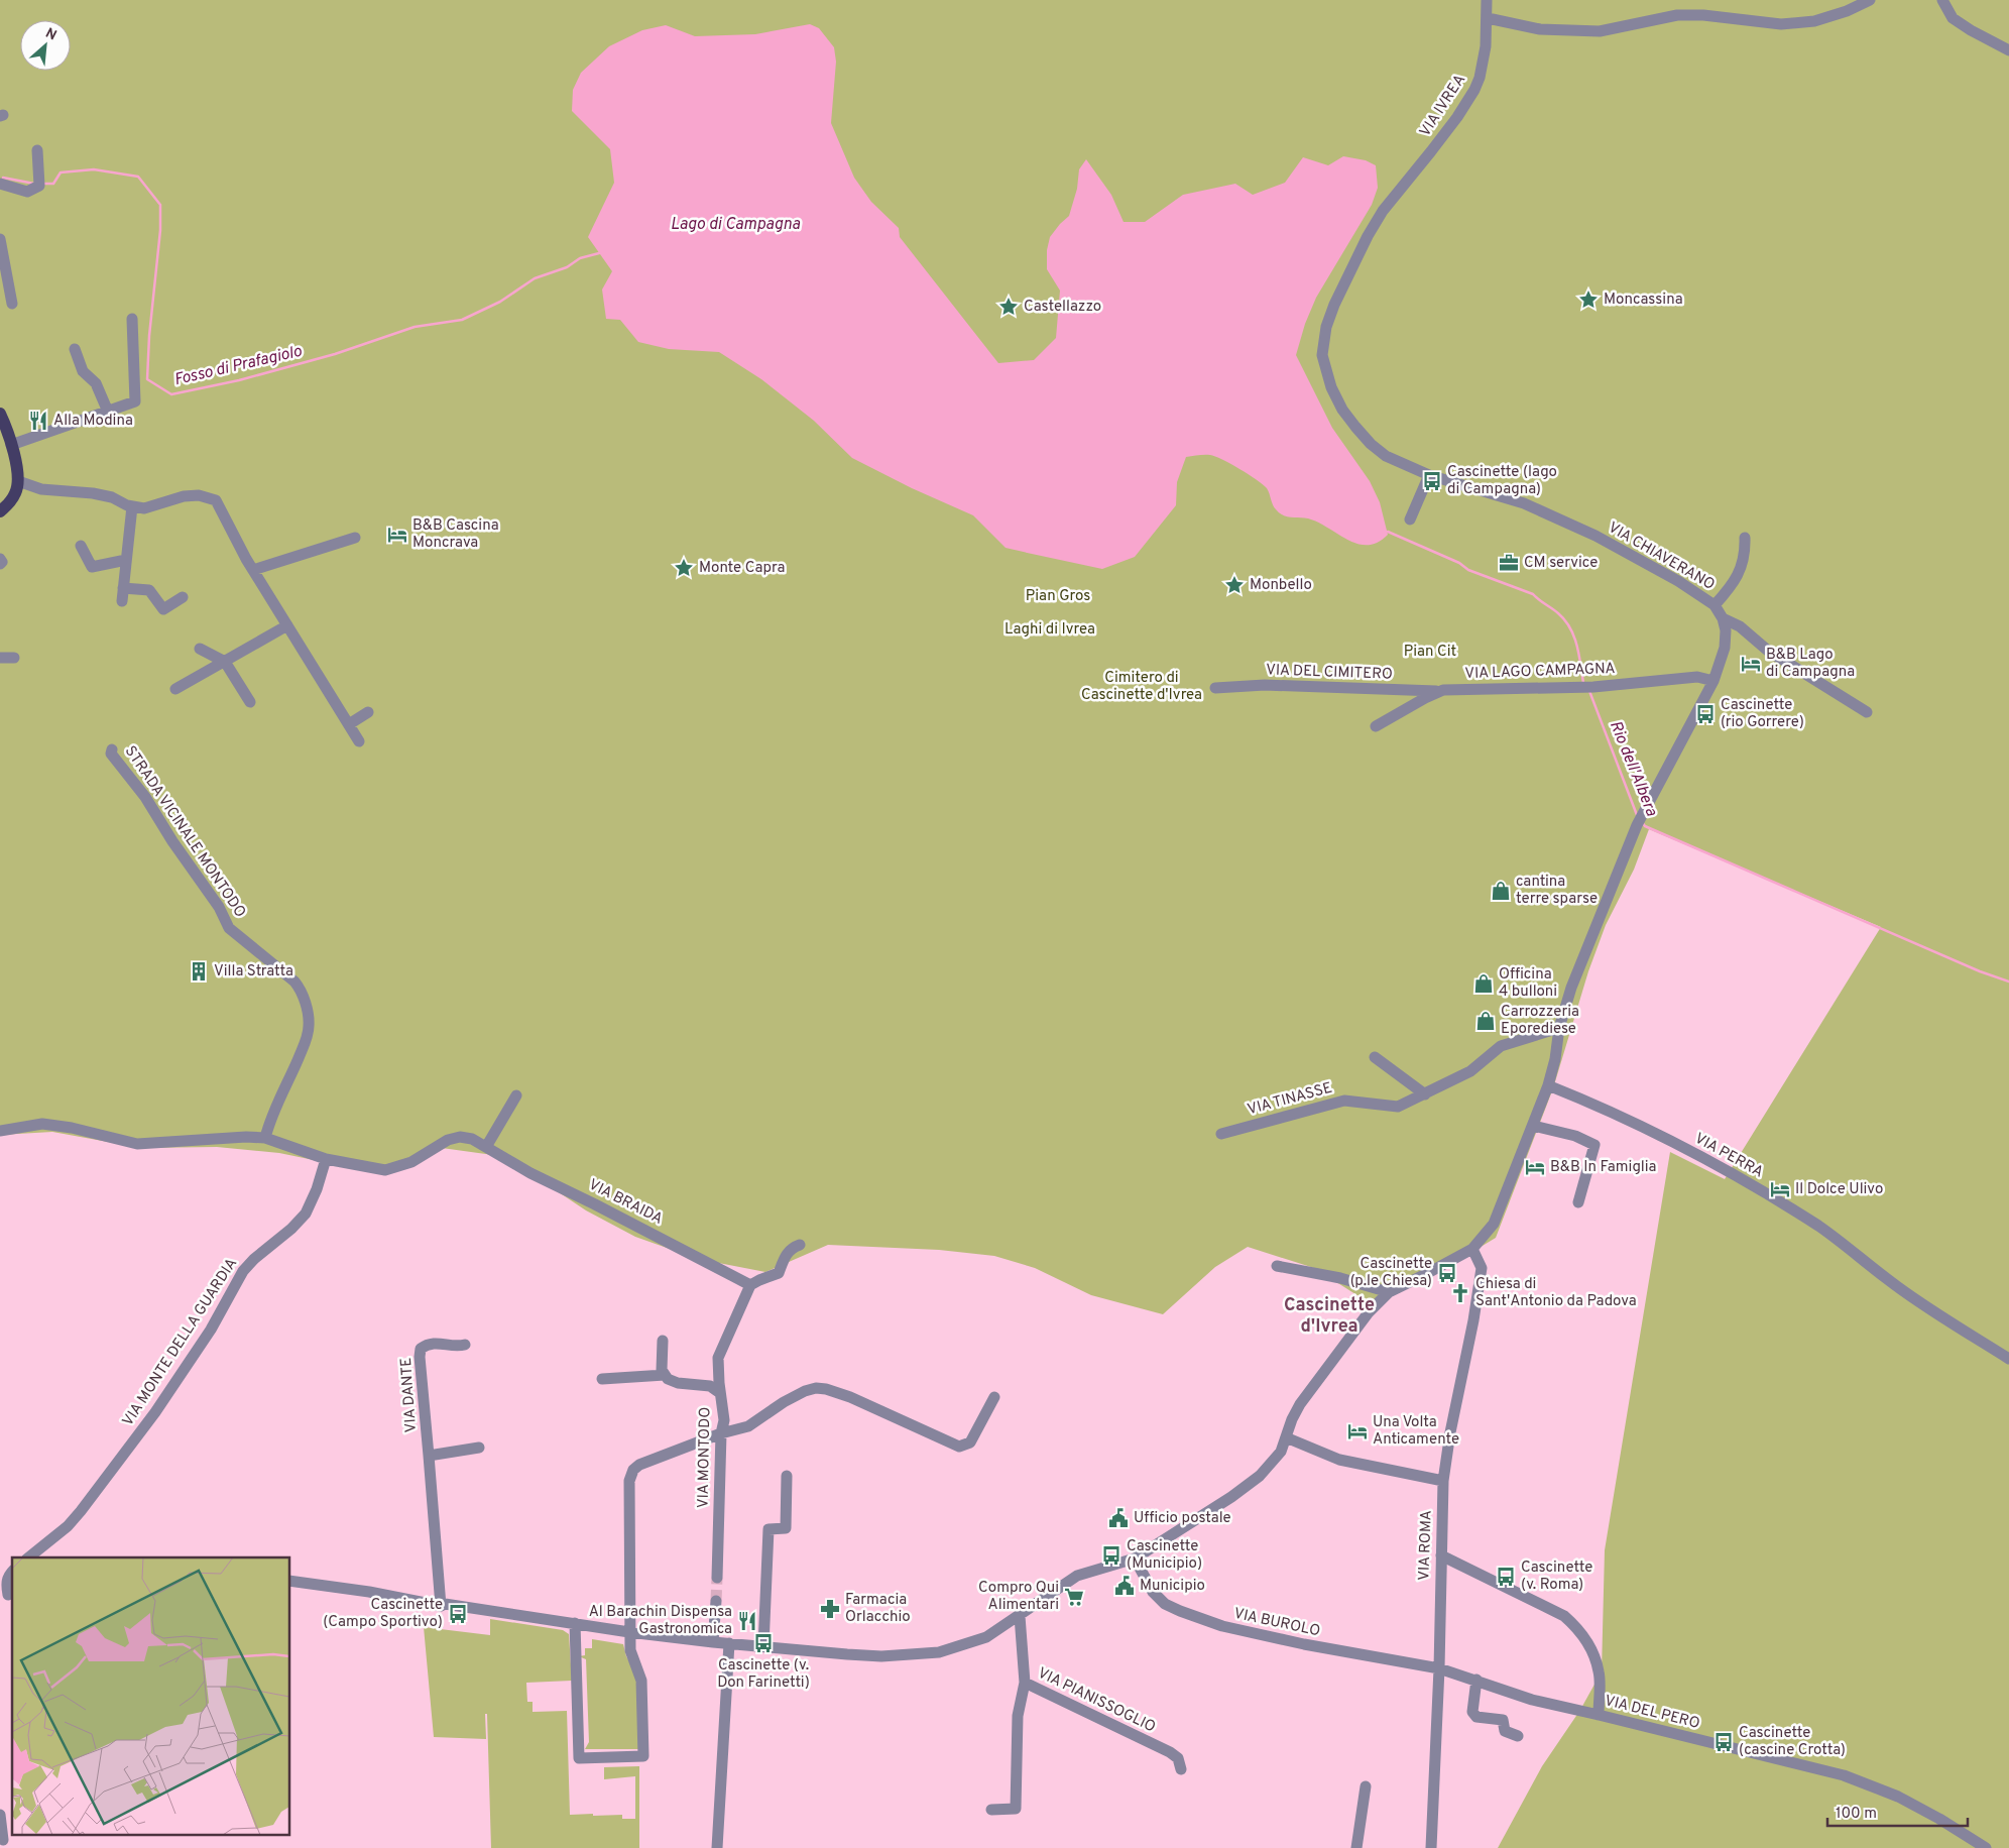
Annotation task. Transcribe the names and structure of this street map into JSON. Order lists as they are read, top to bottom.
{
  "streets": {
    "street": [
      "VIA IVREA",
      "VIA CHIAVERANO",
      "VIA LAGO CAMPAGNA",
      "VIA DEL CIMITERO",
      "STRADA VICINALE MONTODO",
      "VIA TINASSE",
      "VIA PERRA",
      "VIA BRAIDA",
      "VIA MONTE DELLA GUARDIA",
      "VIA DANTE",
      "VIA MONTODO",
      "VIA ROMA",
      "VIA BUROLO",
      "VIA PIANISSOGLIO",
      "VIA DEL PERO"
    ]
  },
  "crossings": [
    ["VIA IVREA", "VIA CHIAVERANO"],
    ["VIA CHIAVERANO", "VIA LAGO CAMPAGNA"],
    ["VIA CHIAVERANO", "VIA TINASSE"],
    ["VIA CHIAVERANO", "VIA PERRA"],
    ["VIA CHIAVERANO", "VIA ROMA"],
    ["VIA LAGO CAMPAGNA", "VIA DEL CIMITERO"],
    ["STRADA VICINALE MONTODO", "VIA BRAIDA"],
    ["VIA BRAIDA", "VIA MONTE DELLA GUARDIA"],
    ["VIA BRAIDA", "VIA MONTODO"],
    ["VIA ROMA", "VIA BUROLO"],
    ["VIA ROMA", "VIA DEL PERO"],
    ["VIA BUROLO", "VIA DEL PERO"]
  ],
  "districts": ["Cascinette d'Ivrea"],
  "water": ["Lago di Campagna", "Fosso di Prafagiolo", "Rio dell'Albera"],
  "parks": [
    "Pian Gros",
    "Laghi di Ivrea",
    "Pian Cit",
    "Cimitero di Cascinette d'Ivrea"
  ],
  "places": {
    "place": [
      "Moncassina",
      "Castellazzo",
      "Monte Capra",
      "Monbello"
    ],
    "restaurant": ["Alla Modina", "Al Barachin Dispensa Gastronomica"],
    "bus stop": [
      "Cascinette (lago di Campagna)",
      "Cascinette (rio Gorrere)",
      "Cascinette (p.le Chiesa)",
      "Cascinette (Municipio)",
      "Cascinette (v. Roma)",
      "Cascinette (Campo Sportivo)",
      "Cascinette (v. Don Farinetti)",
      "Cascinette (cascine Crotta)"
    ],
    "hotel": [
      "B&B Cascina Moncrava",
      "B&B Lago di Campagna",
      "B&B In Famiglia",
      "Il Dolce Ulivo",
      "Una Volta Anticamente"
    ],
    "office": ["CM service"],
    "shop": ["cantina terre sparse", "Officina 4 bulloni", "Carrozzeria Eporediese"],
    "building": ["Villa Stratta"],
    "church": ["Chiesa di Sant'Antonio da Padova"],
    "public building": ["Ufficio postale", "Municipio"],
    "supermarket": ["Compro Qui Alimentari"],
    "pharmacy": ["Farmacia Orlacchio"]
  },
  "scale_bar": "100 m",
  "north": "top right"
}
